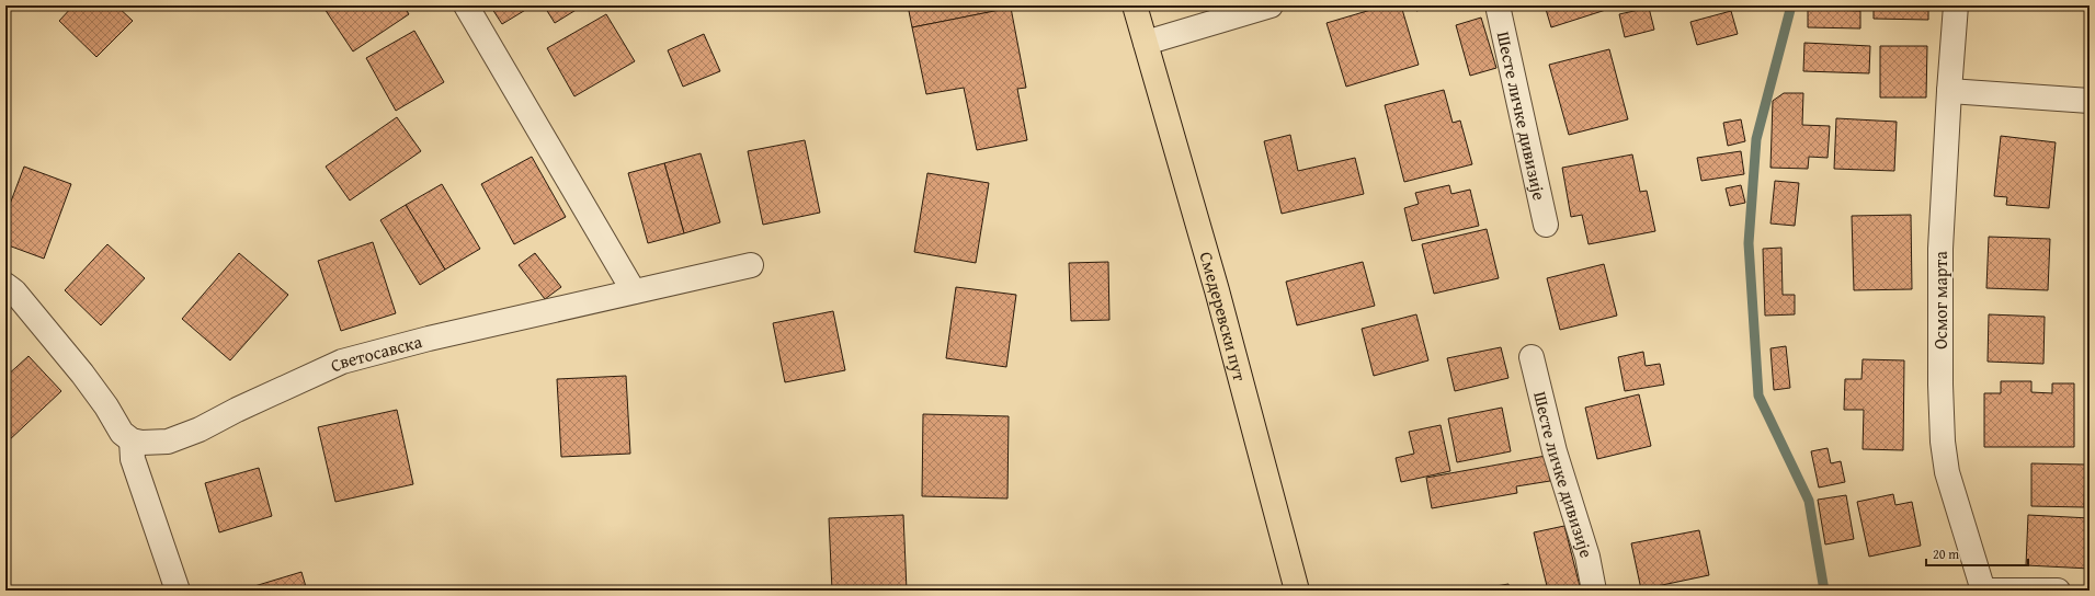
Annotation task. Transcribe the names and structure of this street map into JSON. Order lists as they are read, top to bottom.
{
  "streets": {
    "main road": ["Смедеревски пут"],
    "street": ["Шесте личке дивизије", "Осмог марта", "Светосавска"]
  },
  "scale_bar": "20 m"
}
